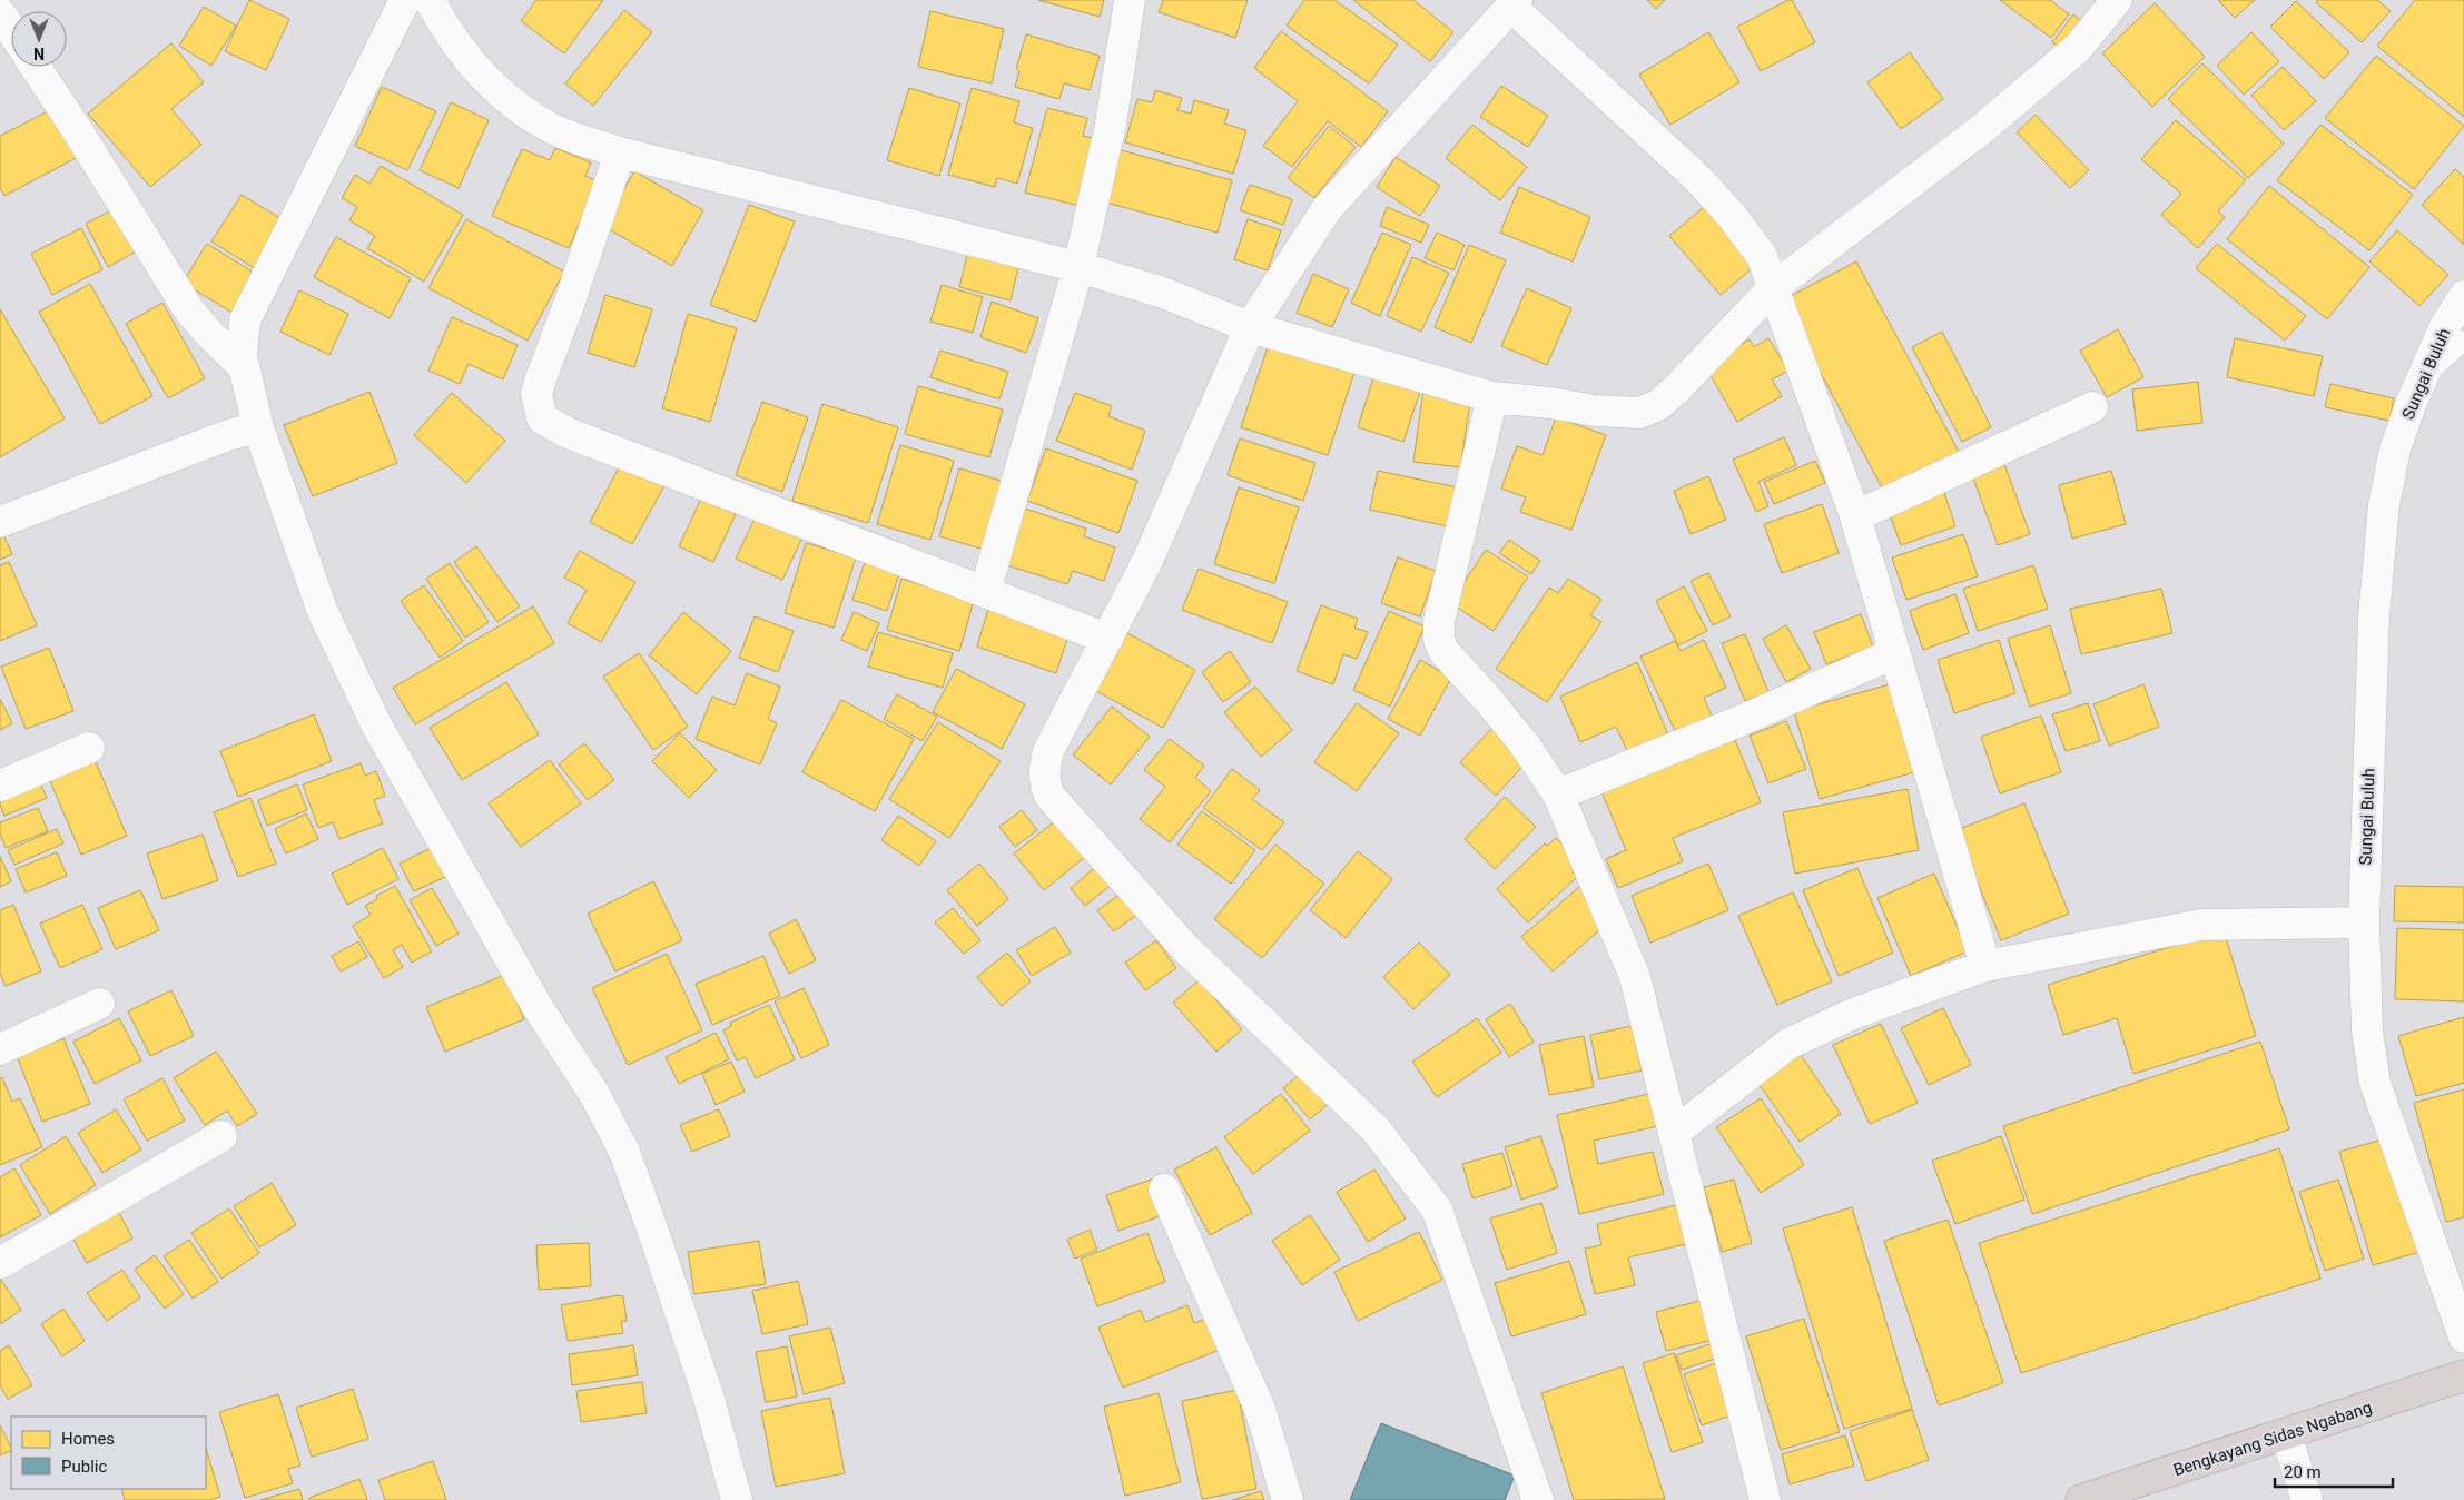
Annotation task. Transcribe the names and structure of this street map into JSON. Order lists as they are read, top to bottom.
{
  "streets": {
    "highway": ["Bengkayang Sidas Ngabang"],
    "street": ["Sungai Buluh"]
  },
  "legend": ["Homes", "Public"],
  "scale_bar": "20 m",
  "north": "bottom"
}
